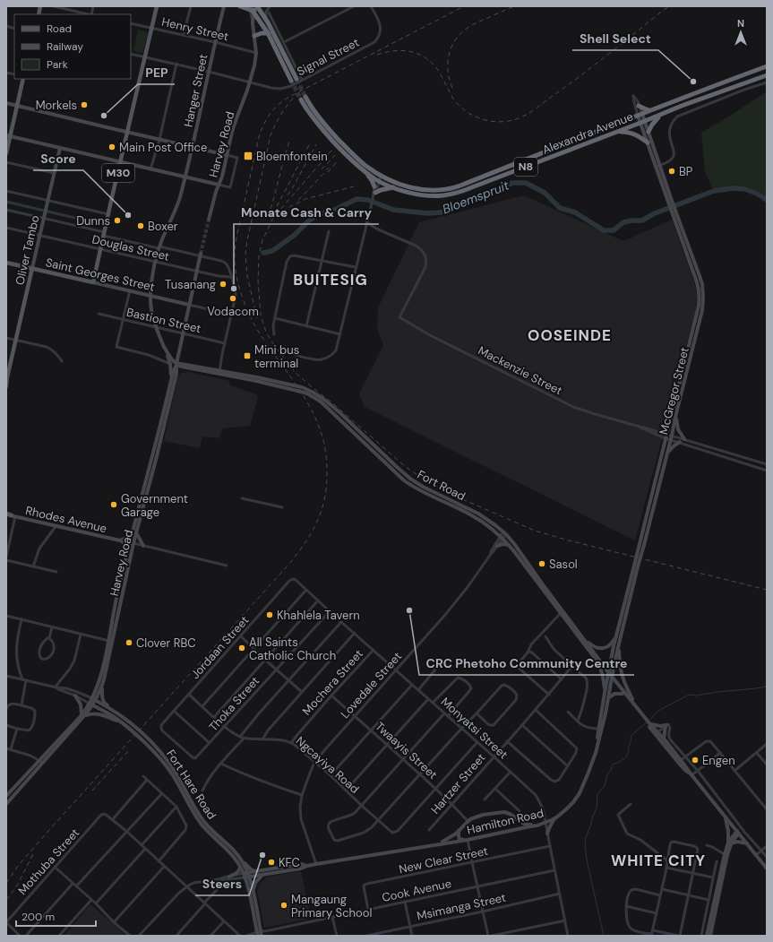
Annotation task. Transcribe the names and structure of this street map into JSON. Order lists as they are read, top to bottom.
{
  "streets": {
    "highway": ["Alexandra Avenue", "N8"],
    "main road": [
      "Hanger Street",
      "Harvey Road",
      "M30",
      "Oliver Tambo",
      "Saint Georges Street",
      "McGregor Street",
      "Fort Road",
      "Rhodes Avenue",
      "Fort Hare Road",
      "Hamilton Road"
    ],
    "street": [
      "Henry Street",
      "Signal Street",
      "Douglas Street",
      "Bastion Street",
      "Mackenzie Street",
      "Jordaan Street",
      "Mochera Street",
      "Lovedale Street",
      "Thoka Street",
      "Monyatsi Street",
      "Twaayis Street",
      "Ngcayiya Road",
      "Hartzer Street",
      "New Clear Street",
      "Mothuba Street",
      "Cook Avenue",
      "Msimanga Street"
    ]
  },
  "crossings": [
    ["Henry Street", "Hanger Street"],
    ["Henry Street", "Harvey Road"],
    ["Henry Street", "M30"],
    ["Signal Street", "Hanger Street"],
    ["Signal Street", "Harvey Road"],
    ["Signal Street", "M30"],
    ["Hanger Street", "Harvey Road"],
    ["Hanger Street", "Douglas Street"],
    ["Hanger Street", "Saint Georges Street"],
    ["Hanger Street", "Bastion Street"],
    ["Hanger Street", "Fort Road"],
    ["Alexandra Avenue", "McGregor Street"],
    ["Harvey Road", "Douglas Street"],
    ["Harvey Road", "Saint Georges Street"],
    ["Harvey Road", "Bastion Street"],
    ["Harvey Road", "Fort Road"],
    ["Harvey Road", "Rhodes Avenue"],
    ["Harvey Road", "Fort Hare Road"],
    ["M30", "Douglas Street"],
    ["M30", "Saint Georges Street"],
    ["Douglas Street", "Oliver Tambo"],
    ["Oliver Tambo", "Saint Georges Street"],
    ["Mackenzie Street", "McGregor Street"],
    ["McGregor Street", "Fort Road"],
    ["McGregor Street", "Hamilton Road"],
    ["Fort Road", "Lovedale Street"],
    ["Fort Road", "Hamilton Road"],
    ["Jordaan Street", "Thoka Street"],
    ["Jordaan Street", "Monyatsi Street"],
    ["Jordaan Street", "Ngcayiya Road"],
    ["Mochera Street", "Monyatsi Street"],
    ["Mochera Street", "Twaayis Street"],
    ["Mochera Street", "Ngcayiya Road"],
    ["Lovedale Street", "Monyatsi Street"],
    ["Lovedale Street", "Twaayis Street"],
    ["Lovedale Street", "Ngcayiya Road"],
    ["Lovedale Street", "Hamilton Road"],
    ["Thoka Street", "Monyatsi Street"],
    ["Thoka Street", "Ngcayiya Road"],
    ["Monyatsi Street", "Hartzer Street"],
    ["Monyatsi Street", "Hamilton Road"],
    ["Monyatsi Street", "New Clear Street"],
    ["Monyatsi Street", "Cook Avenue"],
    ["Monyatsi Street", "Msimanga Street"],
    ["Twaayis Street", "Ngcayiya Road"],
    ["Twaayis Street", "Hartzer Street"],
    ["Fort Hare Road", "Hamilton Road"],
    ["Fort Hare Road", "Cook Avenue"],
    ["New Clear Street", "Cook Avenue"]
  ],
  "districts": ["BUITESIG", "OOSEINDE", "WHITE CITY"],
  "water": ["Bloemspruit"],
  "places": {
    "other": [
      "Shell Select",
      "Morkels",
      "PEP",
      "Main Post Office",
      "BP",
      "Score",
      "Dunns",
      "Boxer",
      "Tusanang",
      "Monate Cash & Carry",
      "Vodacom",
      "Government Garage",
      "Sasol",
      "CRC Phetoho Community Centre",
      "Khahlela Tavern",
      "Clover RBC",
      "All Saints Catholic Church",
      "Engen",
      "Steers",
      "KFC",
      "Mangaung Primary School"
    ],
    "transit": ["Bloemfontein", "Mini bus terminal"]
  },
  "legend": ["Road", "Railway", "Park"],
  "scale_bar": "200 m",
  "north": "top"
}
